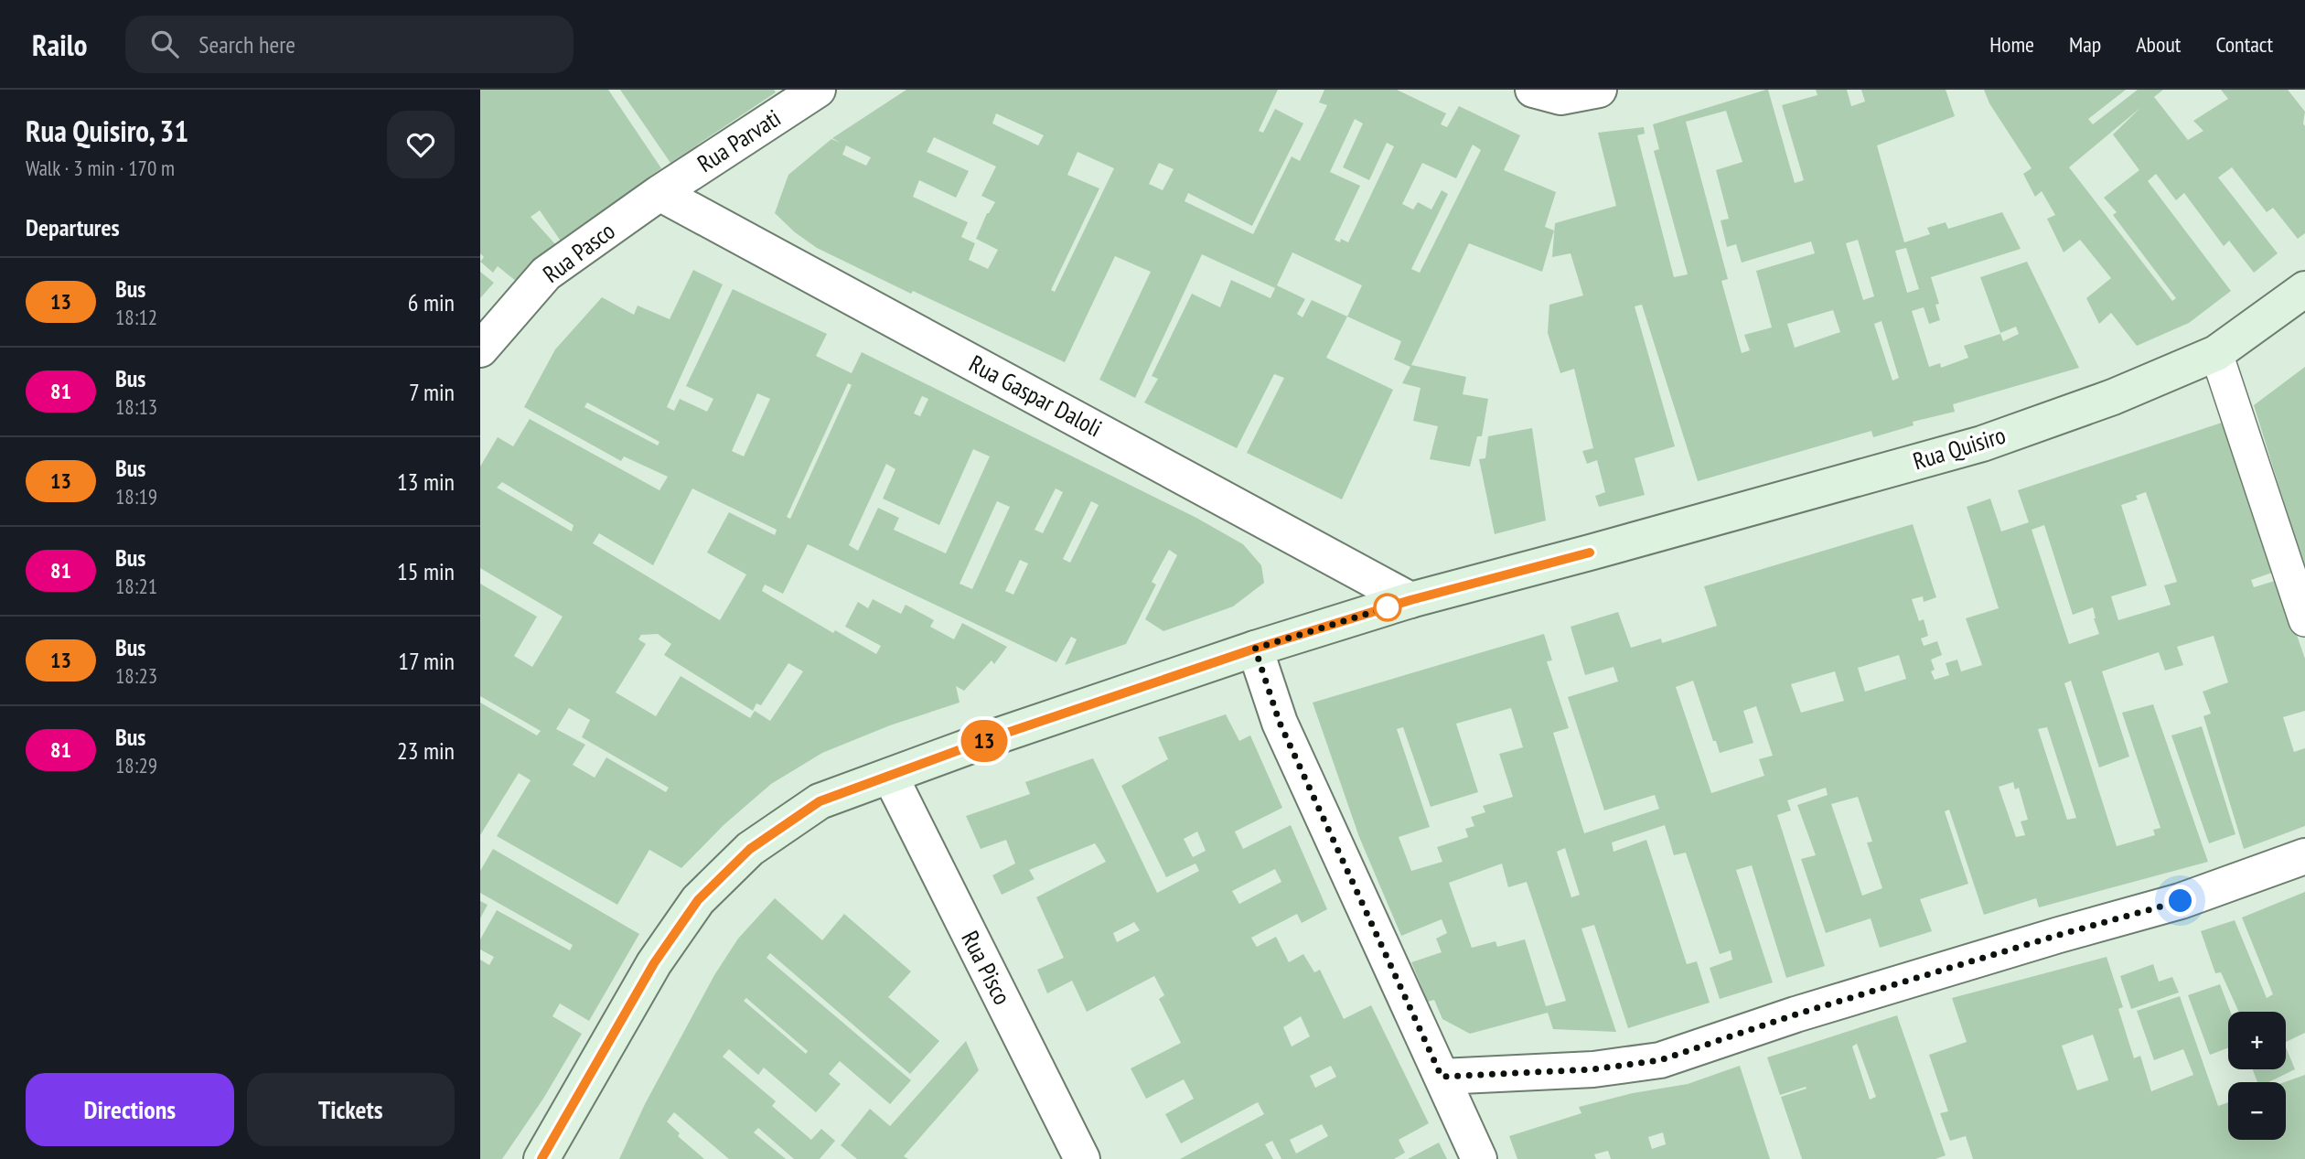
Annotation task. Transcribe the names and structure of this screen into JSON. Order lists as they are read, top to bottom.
{
  "streets": {
    "street": [
      "Rua Parvati",
      "Rua Pasco",
      "Rua Gaspar Daloli",
      "Rua Quisiro",
      "Rua Pisco"
    ]
  },
  "crossings": [
    ["Rua Parvati", "Rua Pasco"],
    ["Rua Parvati", "Rua Gaspar Daloli"],
    ["Rua Pasco", "Rua Gaspar Daloli"],
    ["Rua Gaspar Daloli", "Rua Quisiro"],
    ["Rua Quisiro", "Rua Pisco"]
  ],
  "lines": ["bus line 13"],
  "page": {
    "header": "Railo",
    "search": "Search here",
    "nav": [
      "Home",
      "Map",
      "About",
      "Contact"
    ],
    "heading": [
      ["Rua Quisiro, 31", "Walk · 3 min · 170 m"],
      "Departures"
    ],
    "on_map": "13",
    "list": [
      {
        "mark": "13",
        "name": "Bus",
        "note": "18:12",
        "value": "6 min"
      },
      {
        "mark": "81",
        "name": "Bus",
        "note": "18:13",
        "value": "7 min"
      },
      {
        "mark": "13",
        "name": "Bus",
        "note": "18:19",
        "value": "13 min"
      },
      {
        "mark": "81",
        "name": "Bus",
        "note": "18:21",
        "value": "15 min"
      },
      {
        "mark": "13",
        "name": "Bus",
        "note": "18:23",
        "value": "17 min"
      },
      {
        "mark": "81",
        "name": "Bus",
        "note": "18:29",
        "value": "23 min"
      }
    ],
    "map_buttons": ["+", "−"],
    "buttons": ["Directions", "Tickets"]
  }
}
